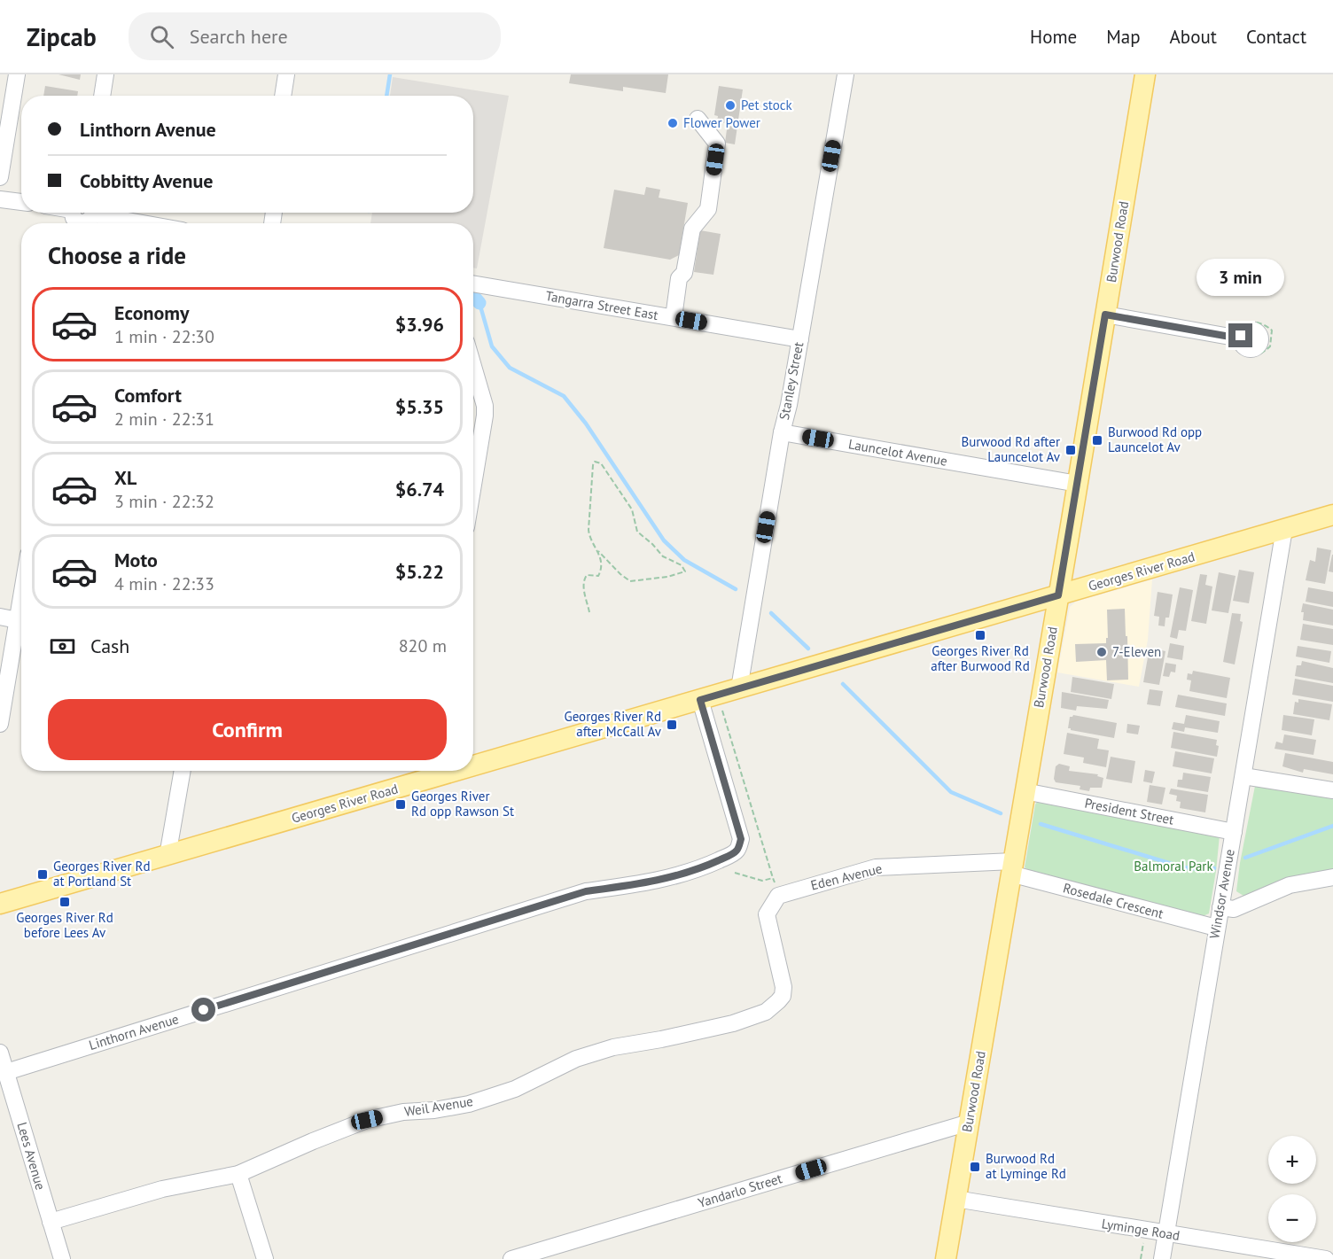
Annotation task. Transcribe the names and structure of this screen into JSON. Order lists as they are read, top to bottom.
{
  "streets": {
    "main road": ["Burwood Road", "Georges River Road"],
    "street": [
      "Tangarra Street East",
      "Stanley Street",
      "Launcelot Avenue",
      "President Street",
      "Eden Avenue",
      "Windsor Avenue",
      "Rosedale Crescent",
      "Linthorn Avenue",
      "Weil Avenue",
      "Lees Avenue",
      "Yandarlo Street",
      "Lyminge Road"
    ]
  },
  "crossings": [
    ["Burwood Road", "Launcelot Avenue"],
    ["Burwood Road", "Georges River Road"],
    ["Burwood Road", "President Street"],
    ["Burwood Road", "Eden Avenue"],
    ["Burwood Road", "Rosedale Crescent"],
    ["Burwood Road", "Yandarlo Street"],
    ["Burwood Road", "Lyminge Road"],
    ["Tangarra Street East", "Stanley Street"],
    ["Stanley Street", "Launcelot Avenue"],
    ["Stanley Street", "Georges River Road"],
    ["Georges River Road", "Windsor Avenue"],
    ["Georges River Road", "Linthorn Avenue"],
    ["President Street", "Windsor Avenue"],
    ["Eden Avenue", "Rosedale Crescent"],
    ["Eden Avenue", "Weil Avenue"],
    ["Windsor Avenue", "Rosedale Crescent"],
    ["Windsor Avenue", "Lyminge Road"],
    ["Linthorn Avenue", "Lees Avenue"],
    ["Weil Avenue", "Lees Avenue"]
  ],
  "parks": ["Balmoral Park"],
  "places": {
    "other": ["Pet stock", "Flower Power", "7-Eleven"],
    "transit": [
      "Burwood Rd opp Launcelot Av",
      "Burwood Rd after Launcelot Av",
      "Georges River Rd after Burwood Rd",
      "Georges River Rd after McCall Av",
      "Georges River Rd opp Rawson St",
      "Georges River Rd at Portland St",
      "Georges River Rd before Lees Av",
      "Burwood Rd at Lyminge Rd"
    ]
  },
  "page": {
    "header": "Zipcab",
    "search": "Search here",
    "nav": [
      "Home",
      "Map",
      "About",
      "Contact"
    ],
    "banner": ["Linthorn Avenue", "Cobbitty Avenue"],
    "heading": "Choose a ride",
    "bubble": "3 min",
    "list": [
      {
        "name": "Economy",
        "note": "1 min · 22:30",
        "value": "$3.96"
      },
      {
        "name": "Comfort",
        "note": "2 min · 22:31",
        "value": "$5.35"
      },
      {
        "name": "XL",
        "note": "3 min · 22:32",
        "value": "$6.74"
      },
      {
        "name": "Moto",
        "note": "4 min · 22:33",
        "value": "$5.22"
      }
    ],
    "pay": ["Cash", "820 m"],
    "buttons": "Confirm",
    "map_buttons": ["+", "−"]
  }
}
